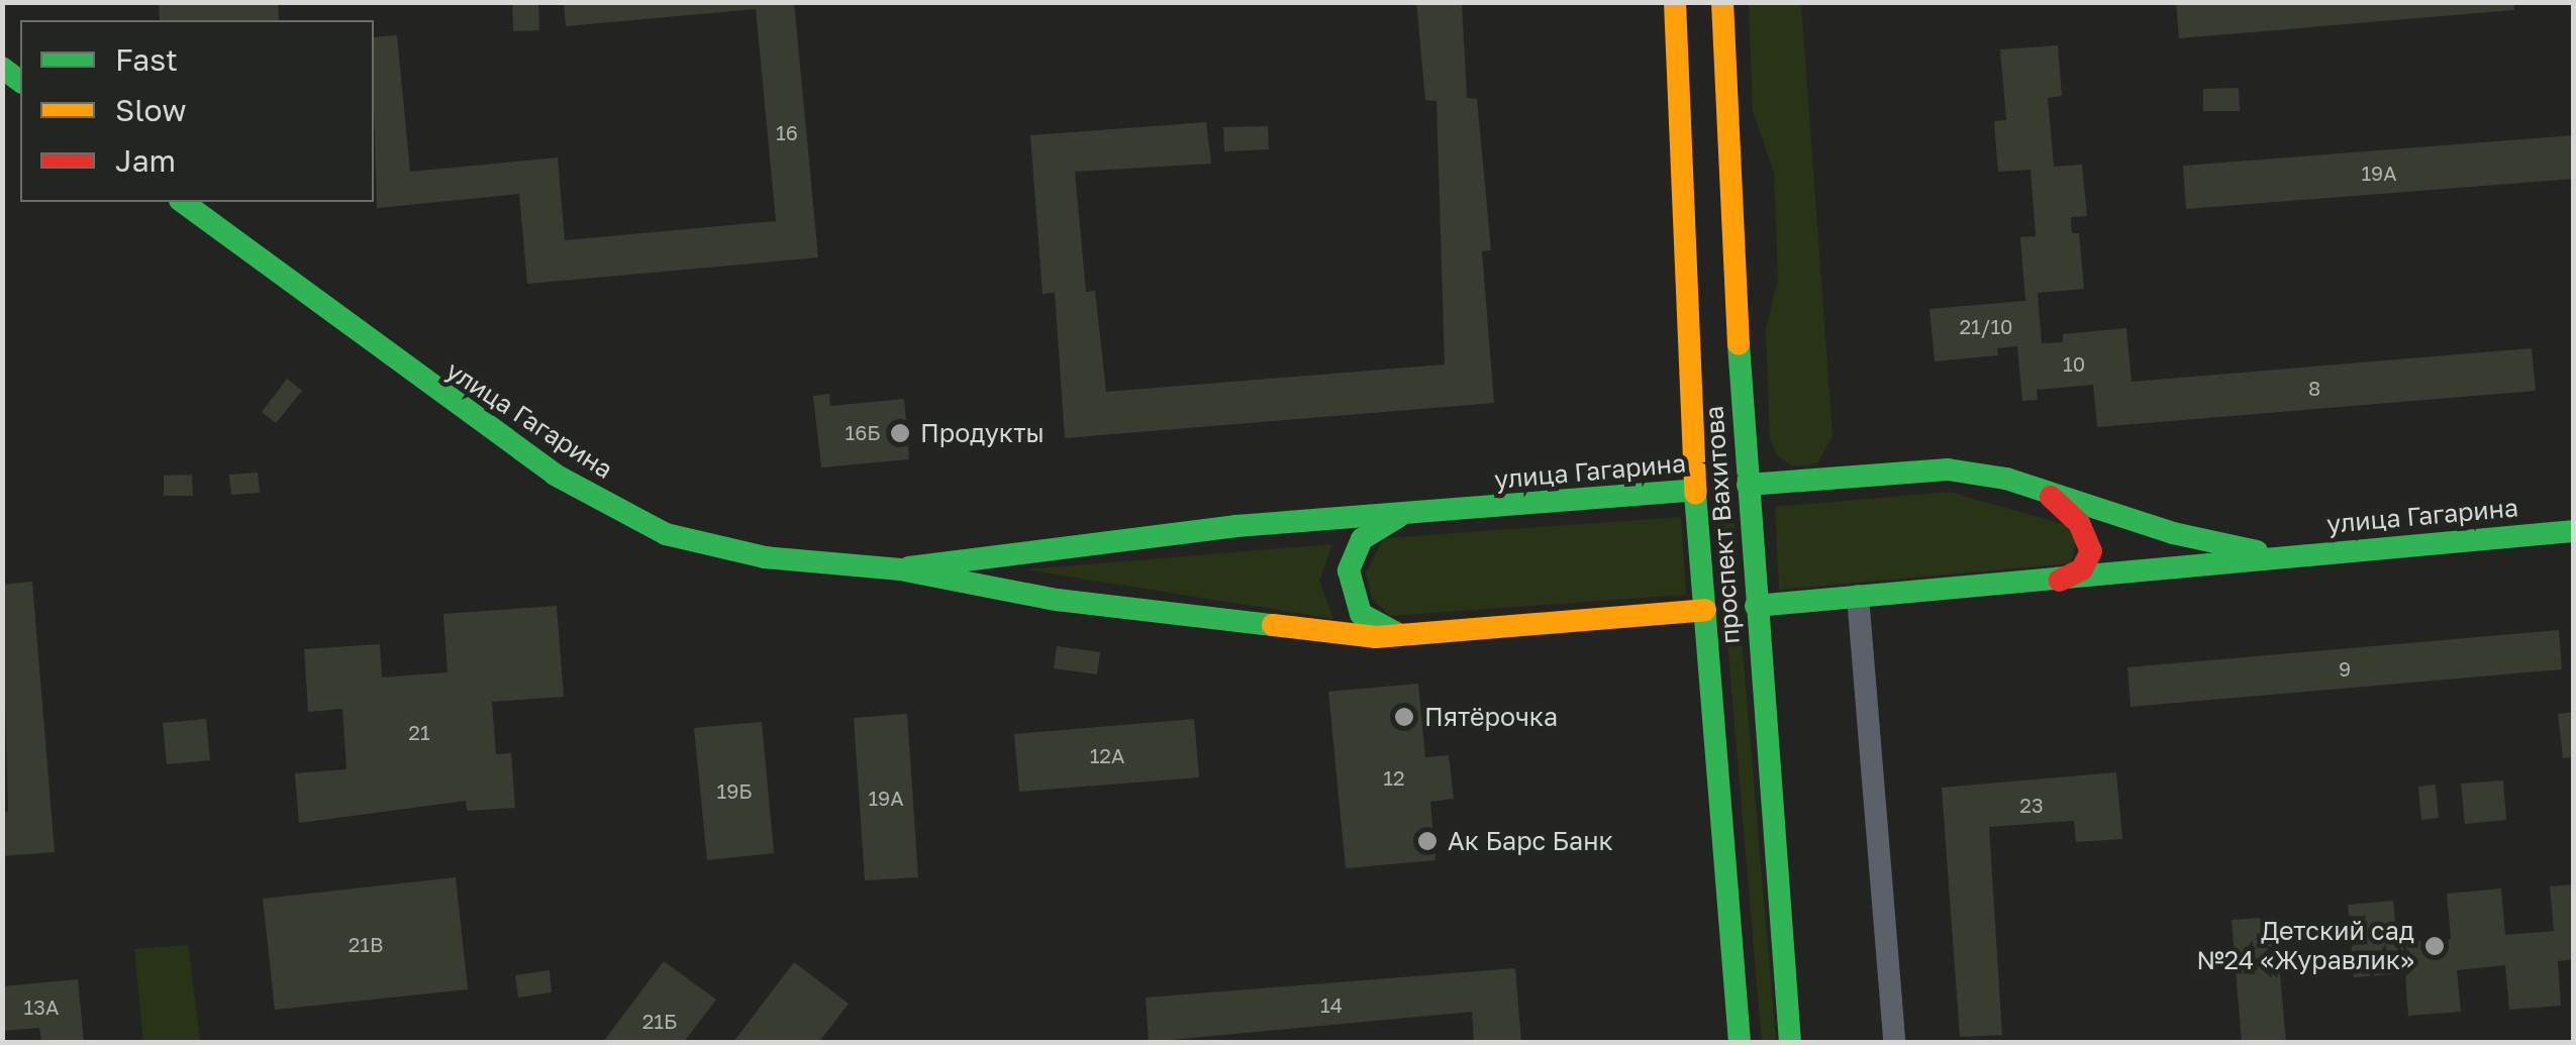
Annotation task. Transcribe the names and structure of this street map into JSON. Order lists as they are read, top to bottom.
{
  "streets": {
    "main road": ["улица Гагарина", "проспект Вахитова"]
  },
  "crossings": [
    ["улица Гагарина", "проспект Вахитова"]
  ],
  "places": [
    "Продукты",
    "Пятёрочка",
    "Ак Барс Банк",
    "Детский сад №24 «Журавлик»"
  ],
  "house_numbers": [
    "16",
    "19А",
    "21/10",
    "10",
    "8",
    "16Б",
    "9",
    "21",
    "12А",
    "12",
    "19Б",
    "19А",
    "23",
    "21В",
    "14",
    "13А",
    "21Б"
  ],
  "legend": ["Fast", "Slow", "Jam"]
}
